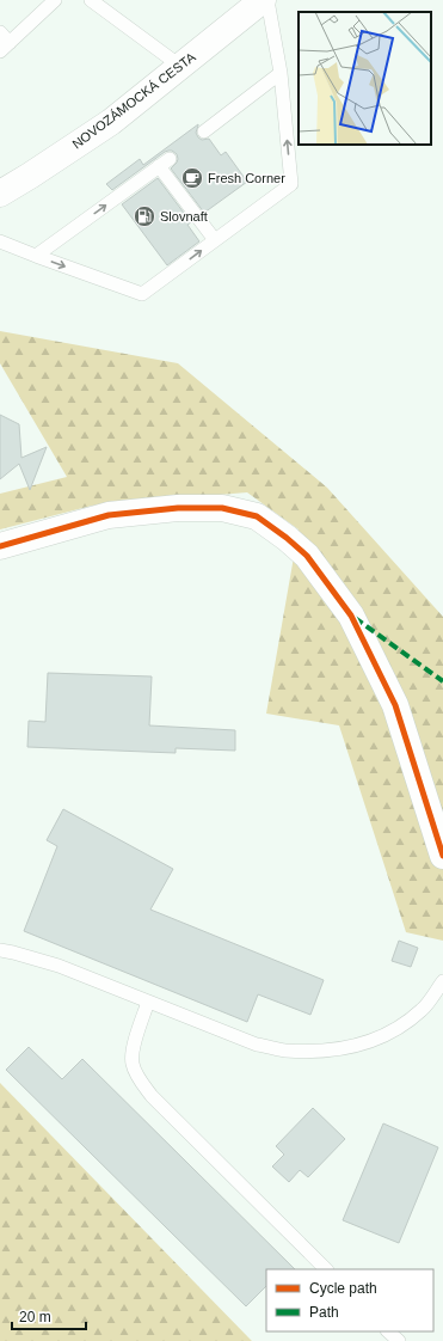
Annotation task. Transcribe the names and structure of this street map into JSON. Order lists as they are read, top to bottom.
{
  "streets": {
    "street": ["NOVOZÁMOCKÁ CESTA"]
  },
  "places": {
    "cafe": ["Fresh Corner"],
    "fuel station": ["Slovnaft"]
  },
  "legend": ["Cycle path", "Path"],
  "scale_bar": "20 m"
}
